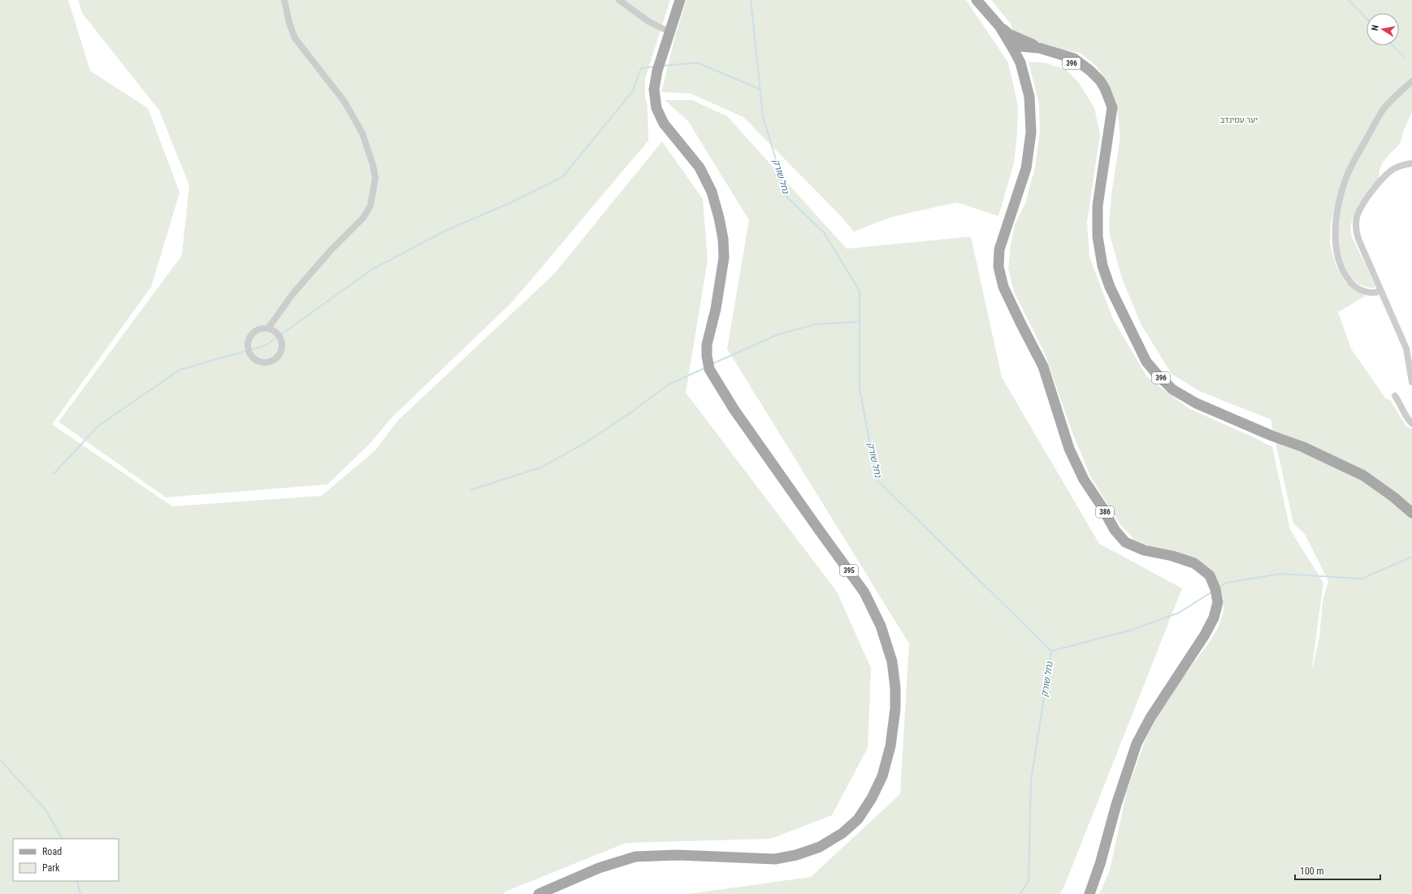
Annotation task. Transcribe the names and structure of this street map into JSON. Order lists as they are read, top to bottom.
{
  "streets": {
    "main road": ["396", "386", "395"]
  },
  "crossings": [
    ["396", "386"]
  ],
  "water": ["נחל שורק"],
  "parks": ["יער עמינדב"],
  "legend": ["Road", "Park"],
  "scale_bar": "100 m",
  "north": "left"
}
